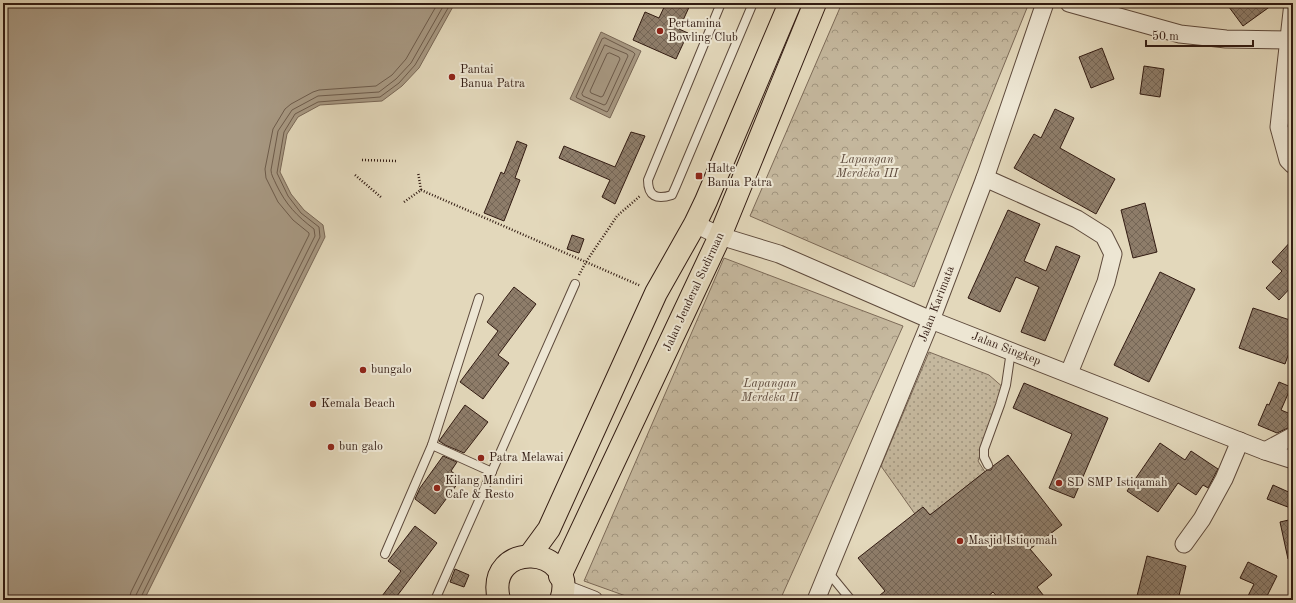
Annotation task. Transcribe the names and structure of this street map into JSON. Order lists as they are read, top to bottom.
{
  "streets": {
    "highway": ["Jalan Jenderal Sudirman"],
    "street": ["Jalan Karimata", "Jalan Singkep"]
  },
  "crossings": [
    ["Jalan Jenderal Sudirman", "Jalan Singkep"],
    ["Jalan Karimata", "Jalan Singkep"]
  ],
  "parks": ["Lapangan Merdeka III", "Lapangan Merdeka II"],
  "places": {
    "other": [
      "Pertamina Bowling Club",
      "Pantai Banua Patra",
      "bungalo",
      "Kemala Beach",
      "bun galo",
      "Patra Melawai",
      "SD SMP Istiqamah",
      "Kilang Mandiri Cafe & Resto",
      "Masjid Istiqomah"
    ],
    "transit": ["Halte Banua Patra"]
  },
  "scale_bar": "50 m"
}
